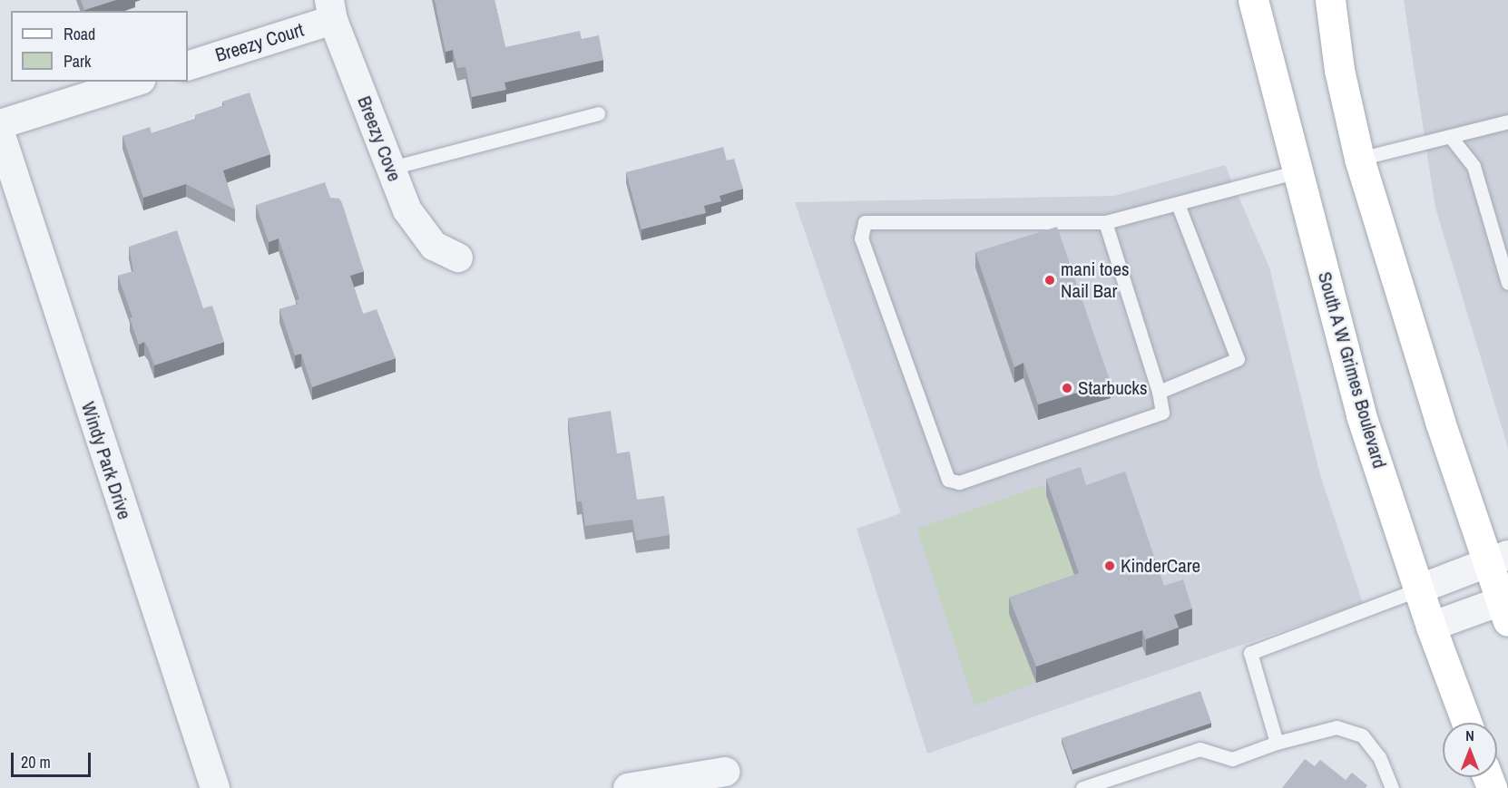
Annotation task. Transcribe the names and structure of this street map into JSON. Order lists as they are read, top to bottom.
{
  "streets": {
    "main road": ["South A W Grimes Boulevard"],
    "street": ["Breezy Court", "Breezy Cove", "Windy Park Drive"]
  },
  "crossings": [
    ["Breezy Court", "Breezy Cove"]
  ],
  "places": ["mani toes Nail Bar", "Starbucks", "KinderCare"],
  "legend": ["Road", "Park"],
  "scale_bar": "20 m",
  "north": "top"
}
